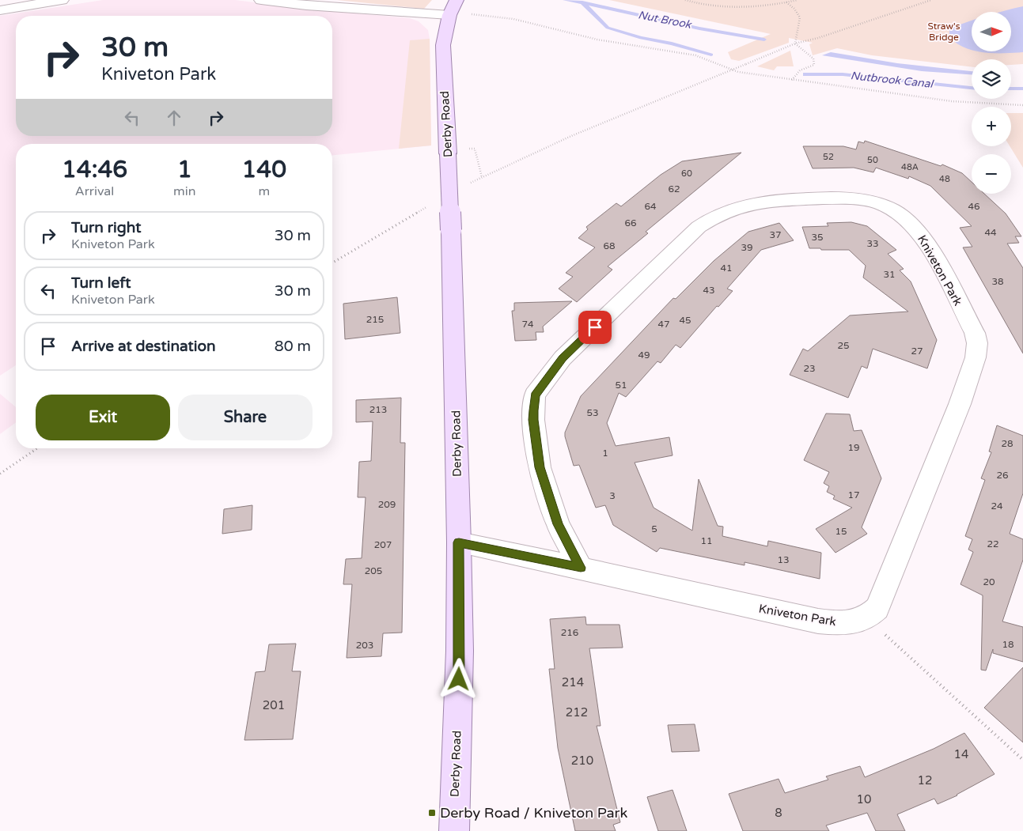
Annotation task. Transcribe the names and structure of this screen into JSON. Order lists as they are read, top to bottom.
{
  "streets": {
    "main road": ["Derby Road"],
    "street": ["Kniveton Park"]
  },
  "crossings": [
    ["Derby Road", "Kniveton Park"]
  ],
  "water": ["Nut Brook", "Nutbrook Canal"],
  "parks": ["Straw's Bridge"],
  "places": {
    "transit": ["Derby Road / Kniveton Park"]
  },
  "house_numbers": [
    "52",
    "50",
    "48A",
    "60",
    "48",
    "62",
    "64",
    "46",
    "66",
    "44",
    "37",
    "35",
    "33",
    "68",
    "39",
    "41",
    "31",
    "38",
    "43",
    "215",
    "45",
    "74",
    "47",
    "25",
    "27",
    "49",
    "23",
    "51",
    "213",
    "53",
    "28",
    "19",
    "1",
    "26",
    "17",
    "3",
    "209",
    "24",
    "5",
    "15",
    "11",
    "22",
    "207",
    "13",
    "205",
    "20",
    "216",
    "18",
    "203",
    "214",
    "201",
    "212",
    "14",
    "210",
    "12",
    "10",
    "8"
  ],
  "north": "right",
  "page": {
    "map_buttons": ["+", "−"],
    "turn": ["30 m", "Kniveton Park"],
    "eta": [
      "14:46",
      "Arrival",
      "1",
      "min",
      "140",
      "m"
    ],
    "list": [
      {
        "name": "Turn right",
        "note": "Kniveton Park",
        "value": "30 m"
      },
      {
        "name": "Turn left",
        "note": "Kniveton Park",
        "value": "30 m"
      },
      {
        "name": "Arrive at destination",
        "value": "80 m"
      }
    ],
    "buttons": ["Exit", "Share"]
  }
}
